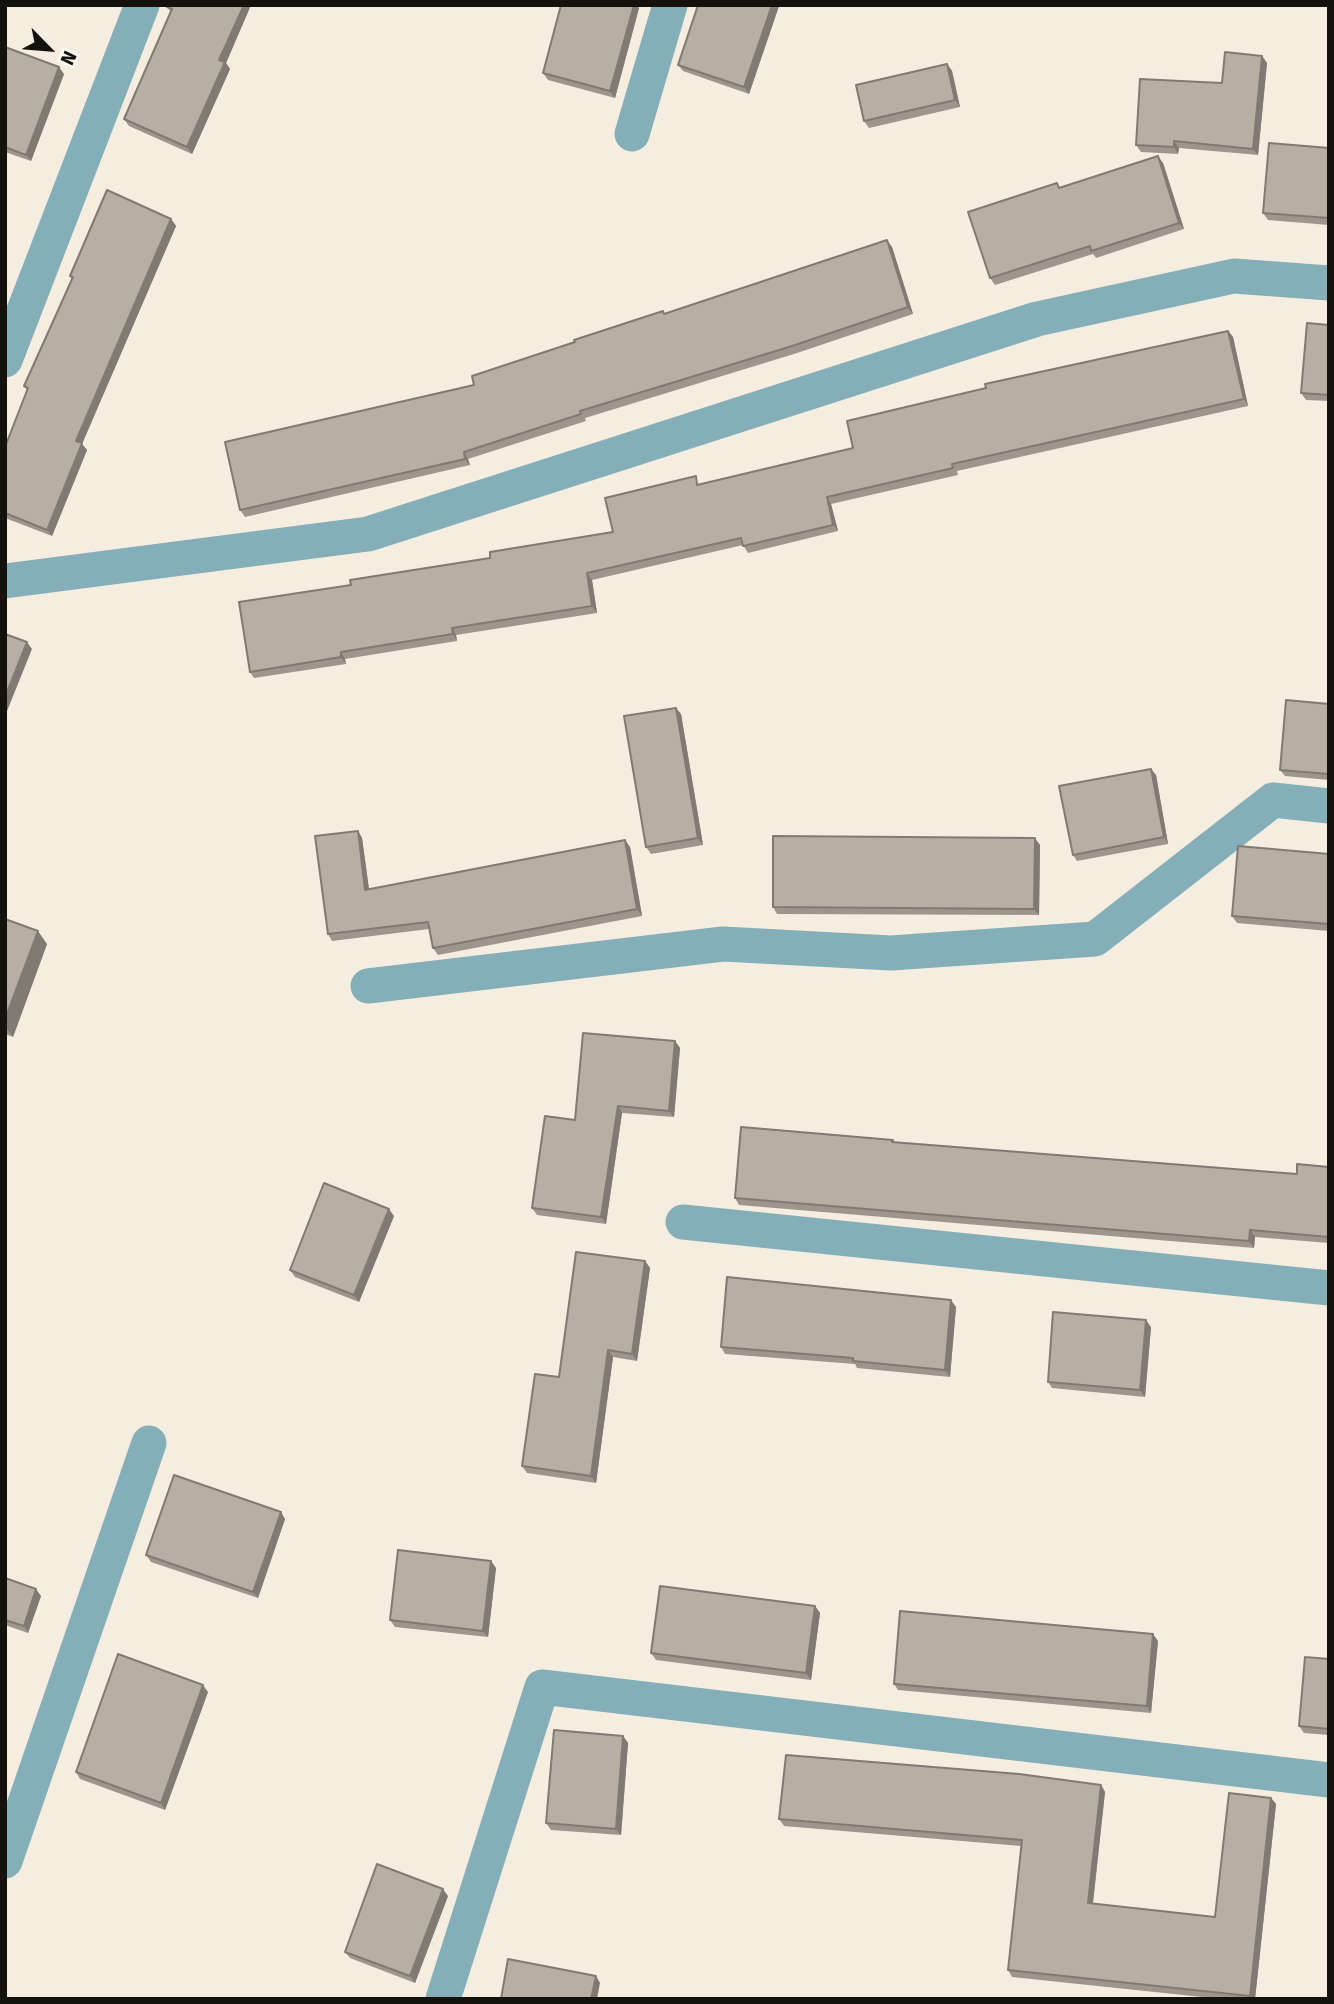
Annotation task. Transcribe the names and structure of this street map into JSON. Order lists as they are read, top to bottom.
{
  "north": "bottom right"
}
